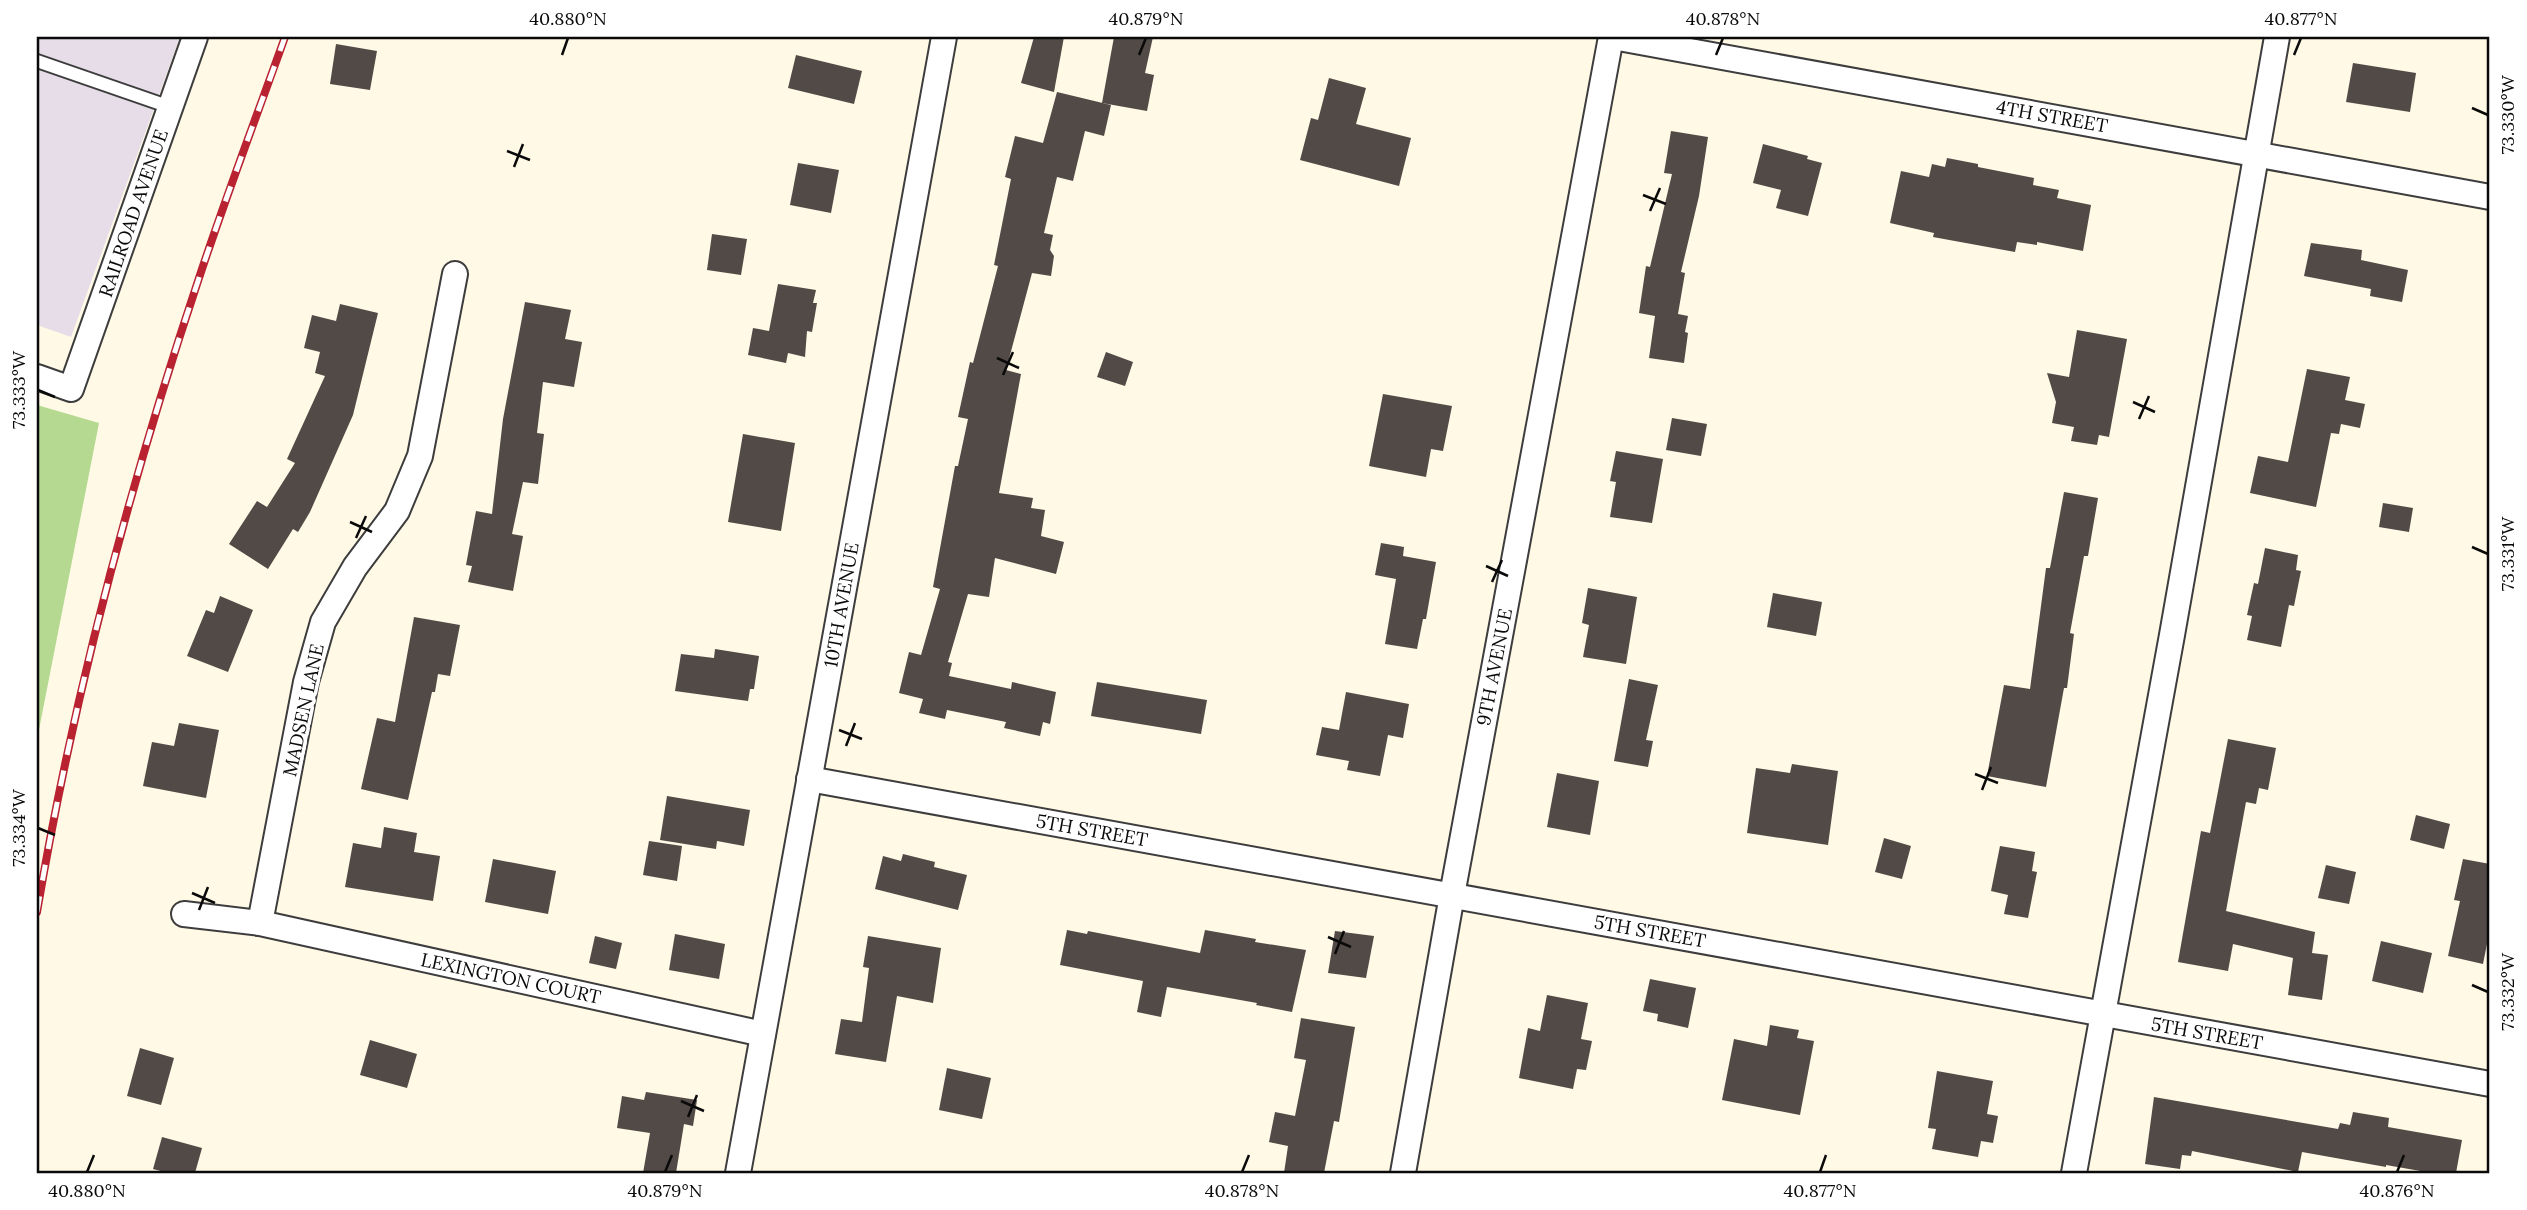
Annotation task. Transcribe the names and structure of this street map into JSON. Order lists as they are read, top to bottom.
{
  "streets": {
    "street": [
      "4TH STREET",
      "RAILROAD AVENUE",
      "10TH AVENUE",
      "9TH AVENUE",
      "MADSEN LANE",
      "5TH STREET",
      "LEXINGTON COURT"
    ]
  },
  "crossings": [
    ["4TH STREET", "9TH AVENUE"],
    ["10TH AVENUE", "5TH STREET"],
    ["10TH AVENUE", "LEXINGTON COURT"],
    ["9TH AVENUE", "5TH STREET"],
    ["MADSEN LANE", "LEXINGTON COURT"]
  ],
  "coordinates": [
    "40.880°N",
    "40.879°N",
    "40.878°N",
    "40.877°N",
    "73.330°W",
    "73.333°W",
    "73.331°W",
    "73.334°W",
    "73.332°W",
    "40.876°N"
  ]
}
